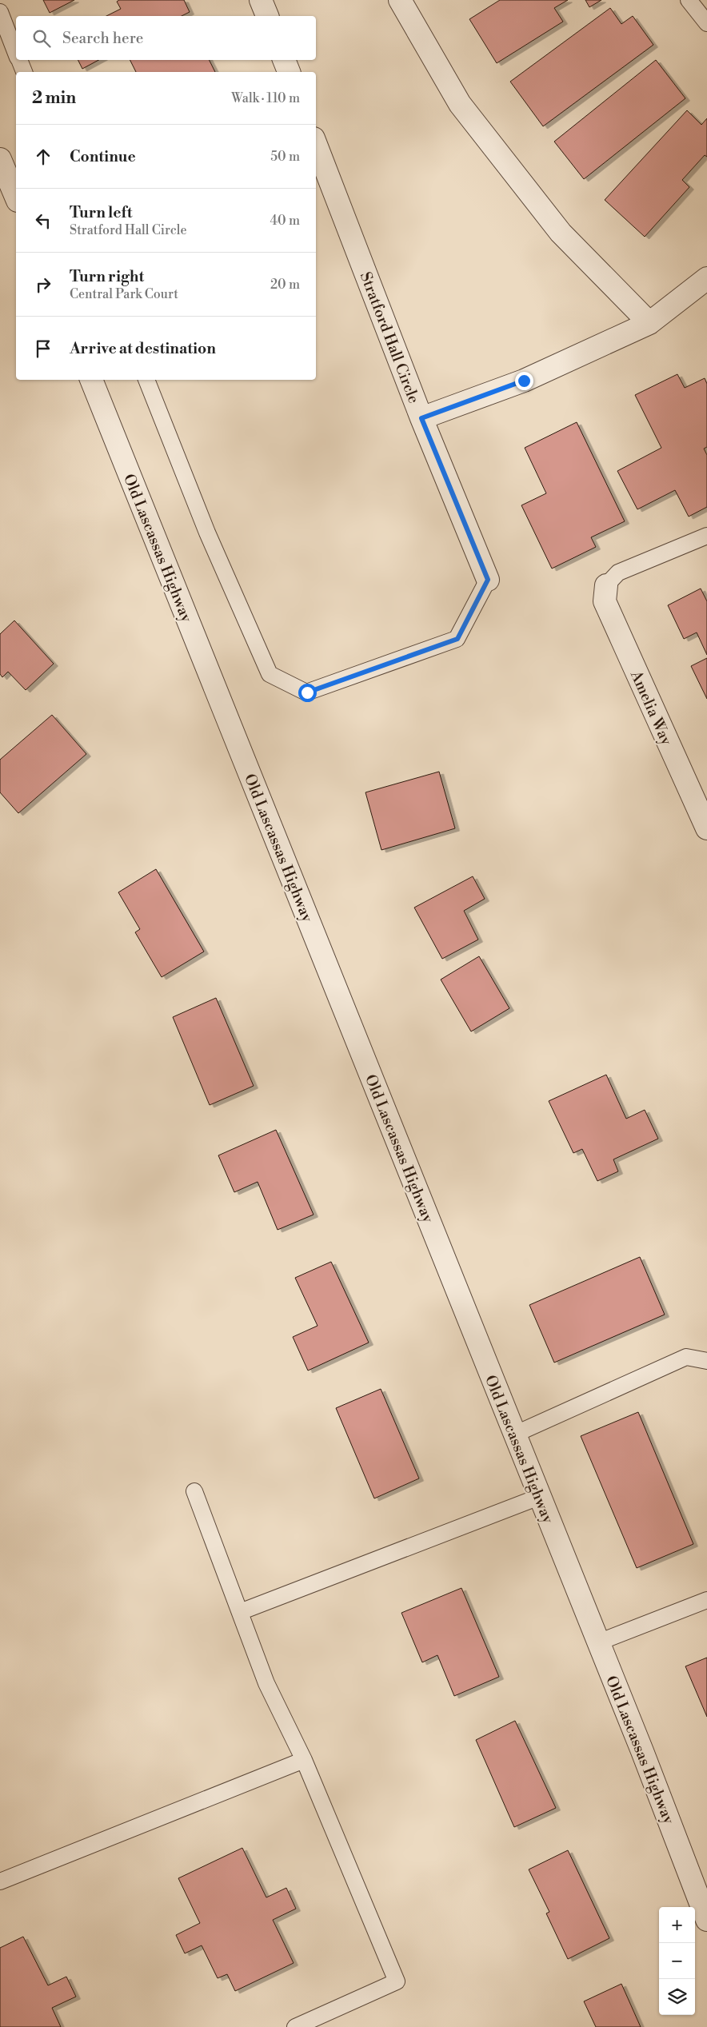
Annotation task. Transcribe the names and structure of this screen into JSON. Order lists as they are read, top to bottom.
{
  "streets": {
    "street": ["Stratford Hall Circle", "Old Lascassas Highway", "Amelia Way"]
  },
  "page": {
    "search": "Search here",
    "heading": ["2 min", "Walk · 110 m"],
    "list": [
      ["Continue", "50 m"],
      ["Turn left", "Stratford Hall Circle", "40 m"],
      ["Turn right", "Central Park Court", "20 m"],
      "Arrive at destination"
    ],
    "map_buttons": ["+", "−"]
  }
}
